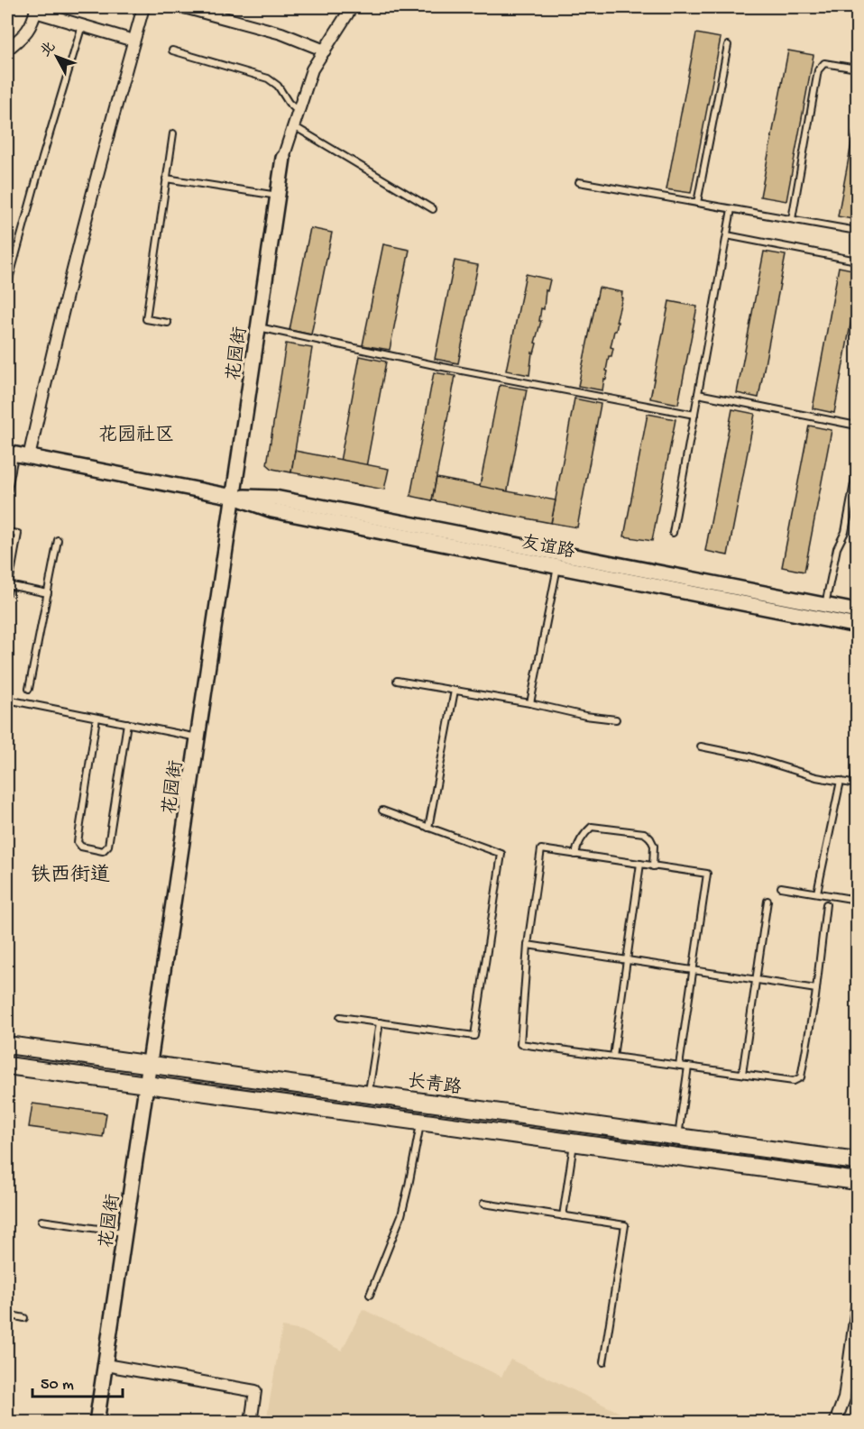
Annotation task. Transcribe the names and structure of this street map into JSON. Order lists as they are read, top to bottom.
{
  "streets": {
    "main road": ["长青路"],
    "street": ["花园街", "友谊路"]
  },
  "crossings": [
    ["花园街", "友谊路"],
    ["花园街", "长青路"]
  ],
  "districts": ["花园社区", "铁西街道"],
  "scale_bar": "50 m",
  "north": "top left"
}
